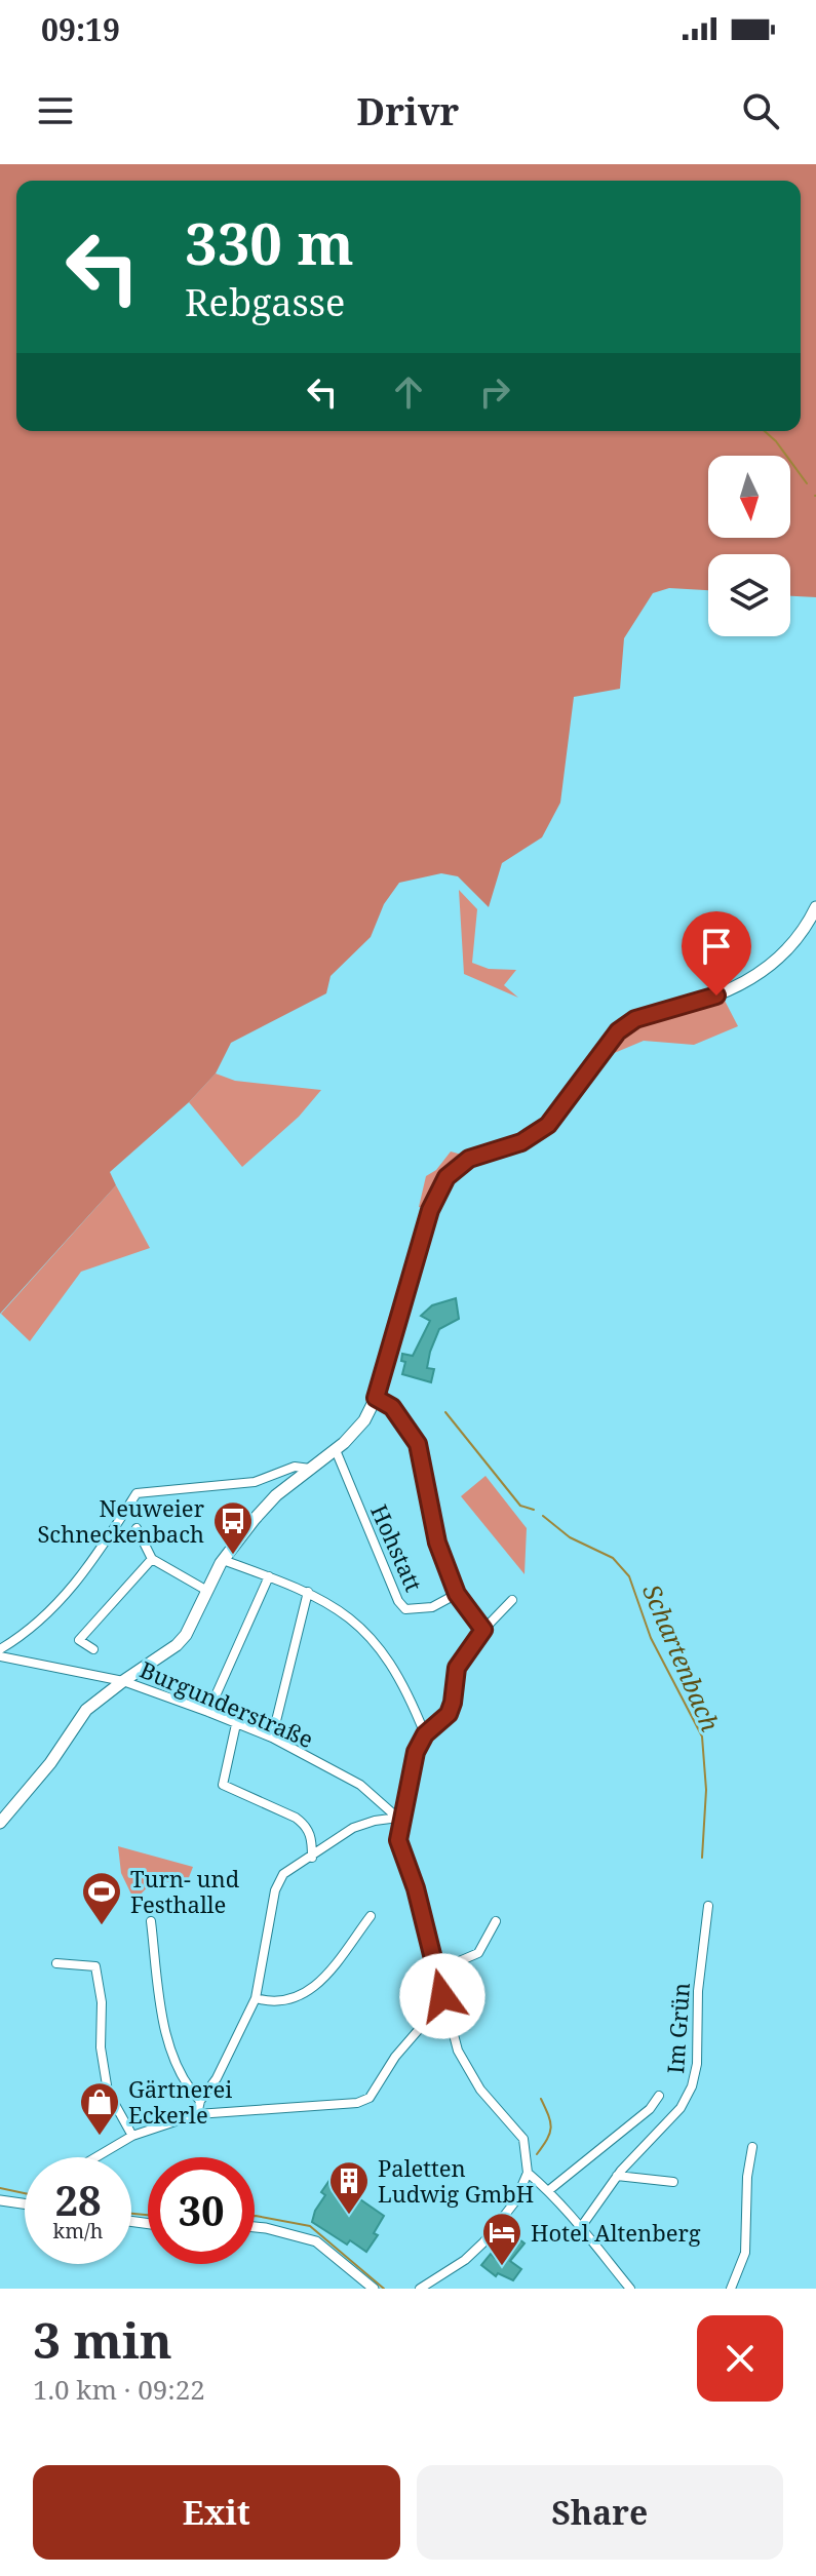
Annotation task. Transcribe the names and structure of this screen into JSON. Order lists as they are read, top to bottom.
{
  "streets": {
    "street": ["Hohstatt", "Burgunderstraße", "Im Grün"]
  },
  "water": ["Schartenbach"],
  "places": {
    "bus stop": ["Neuweier Schneckenbach"],
    "sports": ["Turn- und Festhalle"],
    "shop": ["Gärtnerei Eckerle"],
    "building": ["Paletten Ludwig GmbH"],
    "hotel": ["Hotel Altenberg"]
  },
  "north": "bottom",
  "page": {
    "status": "09:19",
    "header": "Drivr",
    "turn": ["330 m", "Rebgasse"],
    "speed": "28 km/h",
    "limit": "30",
    "heading": ["3 min", "1.0 km · 09:22"],
    "buttons": ["Exit", "Share"]
  }
}
